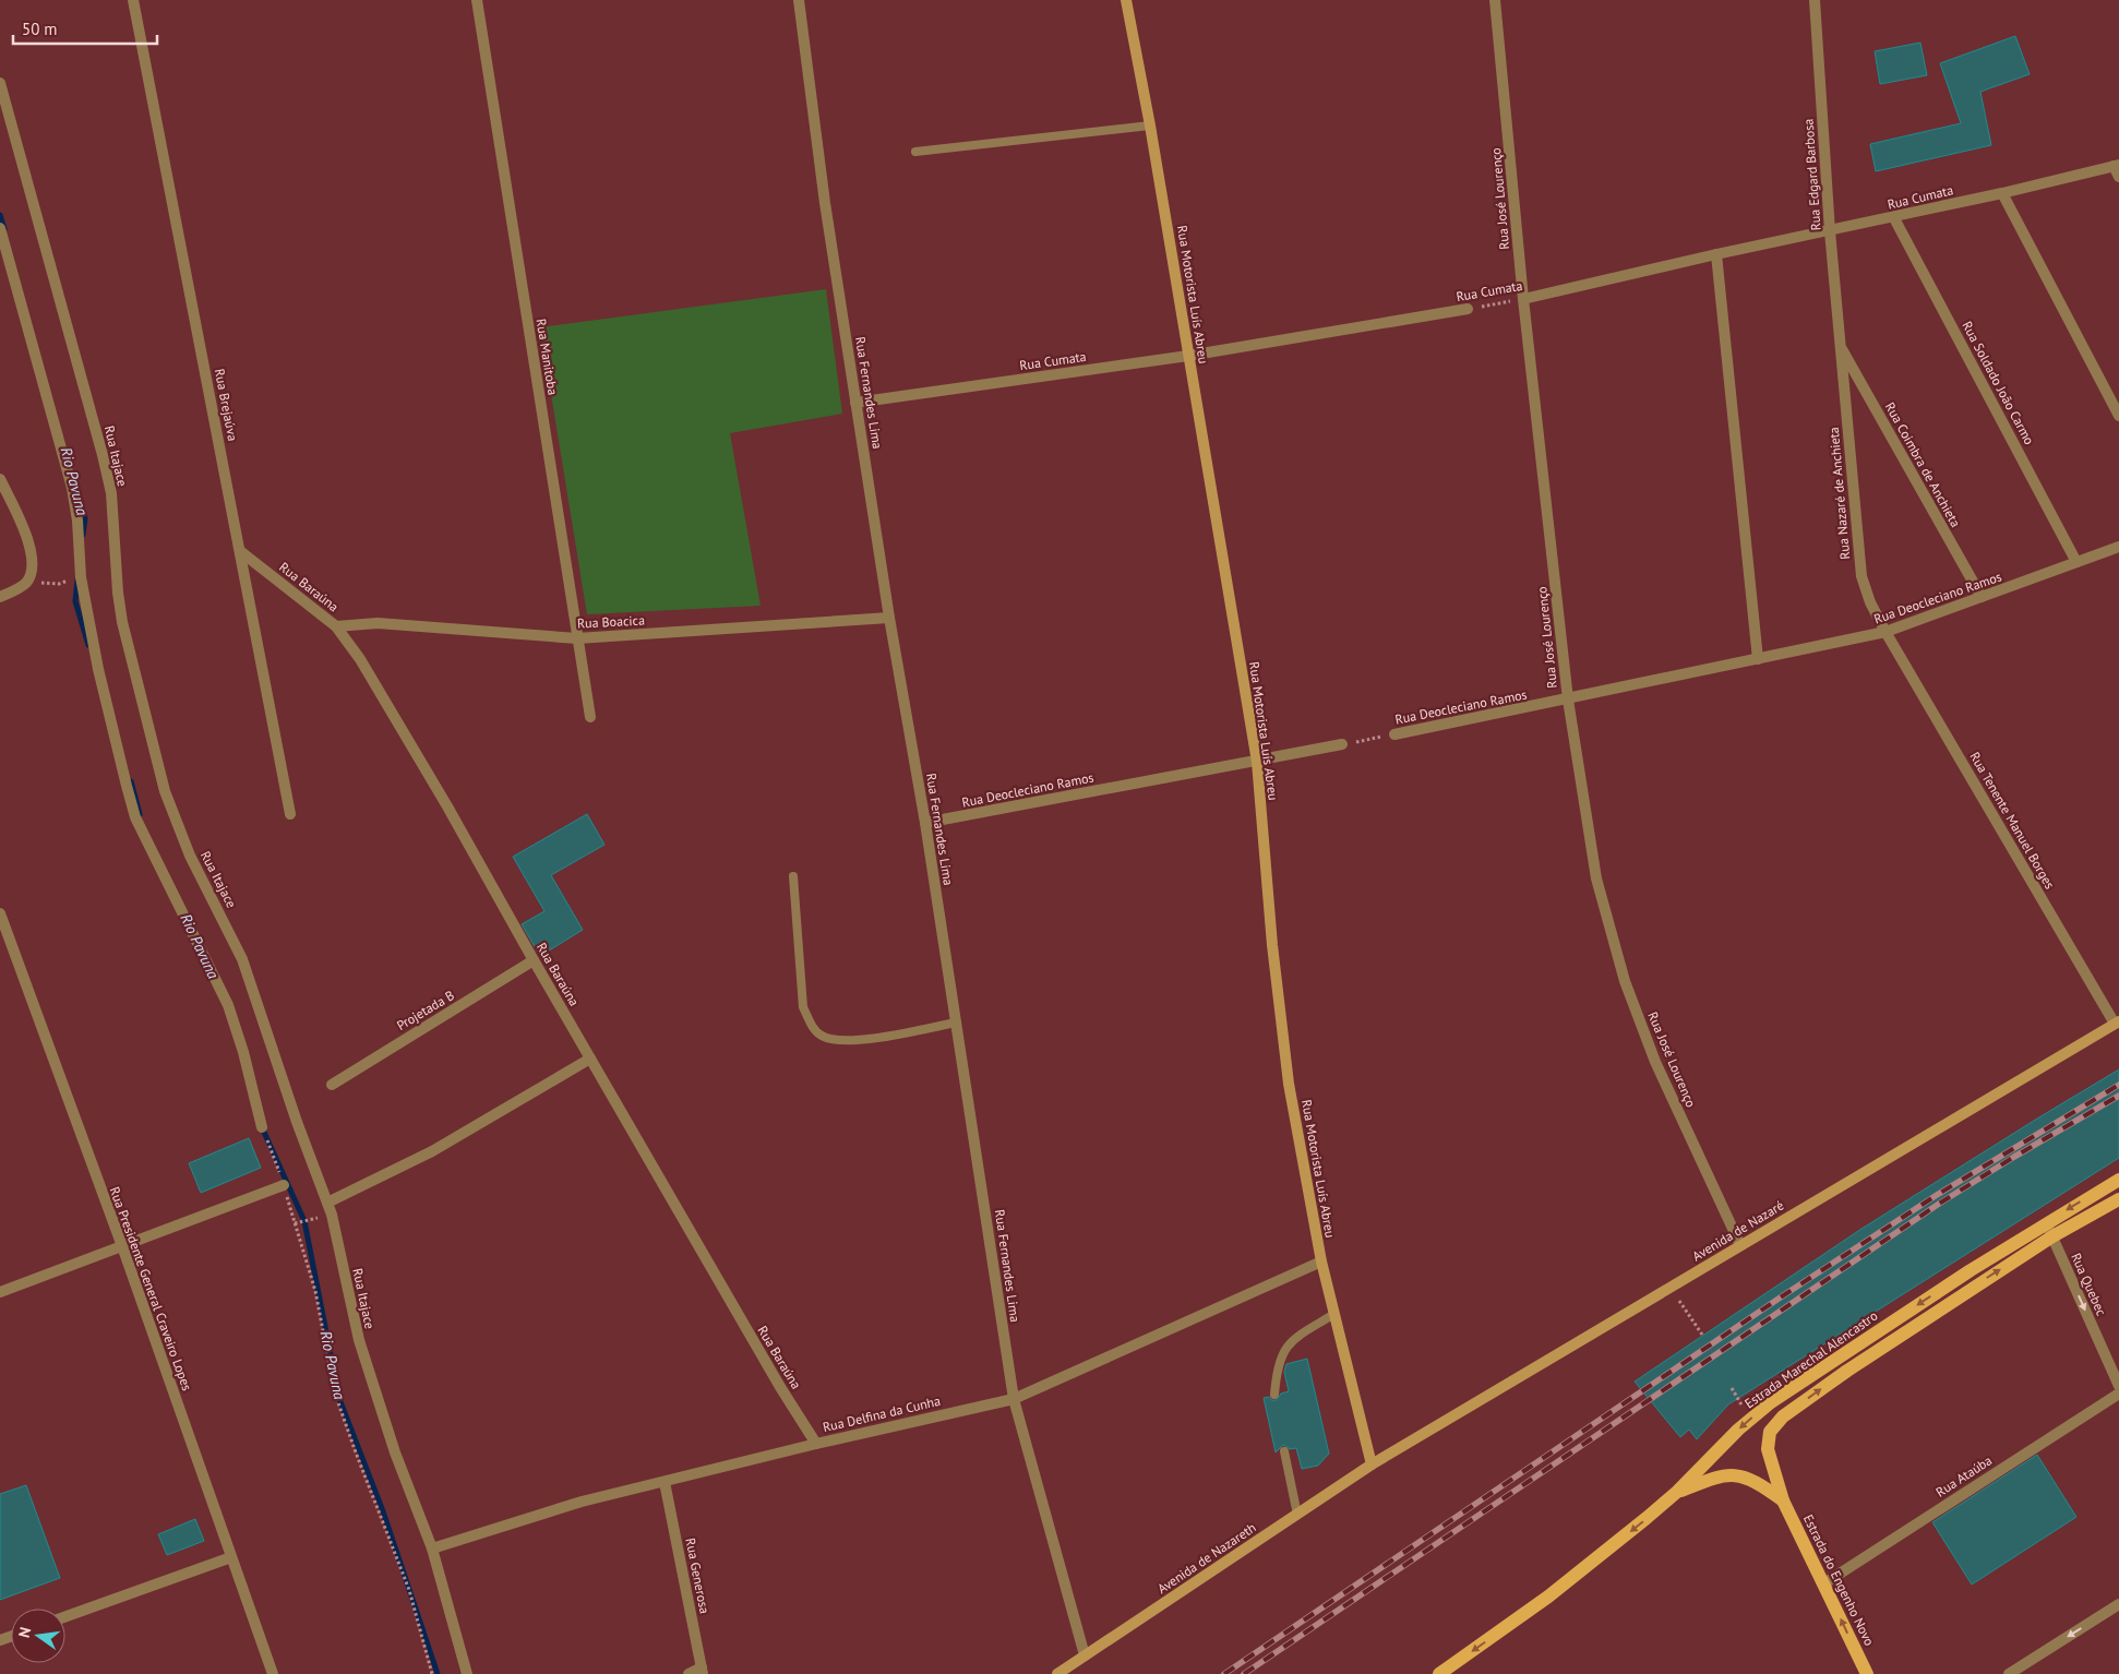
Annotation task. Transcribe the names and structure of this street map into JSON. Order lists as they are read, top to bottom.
{
  "streets": {
    "main road": [
      "Rua Motorista Luís Abreu",
      "Avenida de Nazaré",
      "Estrada Marechal Alencastro",
      "Avenida de Nazareth",
      "Estrada do Engenho Novo"
    ],
    "street": [
      "Rua Edgard Barbosa",
      "Rua Cumata",
      "Rua José Lourenço",
      "Rua Manitoba",
      "Rua Soldado João Carmo",
      "Rua Fernandes Lima",
      "Rua Brejaúva",
      "Rua Itajace",
      "Rua Coimbra de Anchieta",
      "Rua Nazaré de Anchieta",
      "Rua Baraúna",
      "Rua Deocleciano Ramos",
      "Rua Boacica",
      "Rua Tenente Manuel Borges",
      "Projetada B",
      "Rua Quebec",
      "Rua Presidente General Craveiro Lopes",
      "Rua Delfina da Cunha",
      "Rua Ataúba",
      "Rua Generosa"
    ]
  },
  "crossings": [
    ["Rua Edgard Barbosa", "Rua Cumata"],
    ["Rua Edgard Barbosa", "Rua Coimbra de Anchieta"],
    ["Rua Edgard Barbosa", "Rua Nazaré de Anchieta"],
    ["Rua Cumata", "Rua José Lourenço"],
    ["Rua Cumata", "Rua Motorista Luís Abreu"],
    ["Rua Cumata", "Rua Soldado João Carmo"],
    ["Rua Cumata", "Rua Fernandes Lima"],
    ["Rua José Lourenço", "Rua Deocleciano Ramos"],
    ["Rua José Lourenço", "Avenida de Nazaré"],
    ["Rua Motorista Luís Abreu", "Rua Deocleciano Ramos"],
    ["Rua Motorista Luís Abreu", "Avenida de Nazaré"],
    ["Rua Motorista Luís Abreu", "Rua Delfina da Cunha"],
    ["Rua Motorista Luís Abreu", "Avenida de Nazareth"],
    ["Rua Manitoba", "Rua Boacica"],
    ["Rua Soldado João Carmo", "Rua Deocleciano Ramos"],
    ["Rua Fernandes Lima", "Rua Deocleciano Ramos"],
    ["Rua Fernandes Lima", "Rua Boacica"],
    ["Rua Fernandes Lima", "Rua Delfina da Cunha"],
    ["Rua Fernandes Lima", "Avenida de Nazareth"],
    ["Rua Brejaúva", "Rua Baraúna"],
    ["Rua Itajace", "Rua Delfina da Cunha"],
    ["Rua Coimbra de Anchieta", "Rua Nazaré de Anchieta"],
    ["Rua Coimbra de Anchieta", "Rua Deocleciano Ramos"],
    ["Rua Nazaré de Anchieta", "Rua Deocleciano Ramos"],
    ["Rua Nazaré de Anchieta", "Rua Tenente Manuel Borges"],
    ["Rua Baraúna", "Rua Boacica"],
    ["Rua Baraúna", "Projetada B"],
    ["Rua Baraúna", "Rua Delfina da Cunha"],
    ["Rua Deocleciano Ramos", "Rua Tenente Manuel Borges"],
    ["Rua Tenente Manuel Borges", "Avenida de Nazaré"],
    ["Avenida de Nazaré", "Avenida de Nazareth"],
    ["Rua Quebec", "Estrada Marechal Alencastro"],
    ["Rua Delfina da Cunha", "Rua Generosa"],
    ["Rua Ataúba", "Estrada do Engenho Novo"]
  ],
  "one_way": ["Rua Quebec", "Estrada do Engenho Novo"],
  "water": ["Rio Pavuna"],
  "scale_bar": "50 m",
  "north": "left"
}
